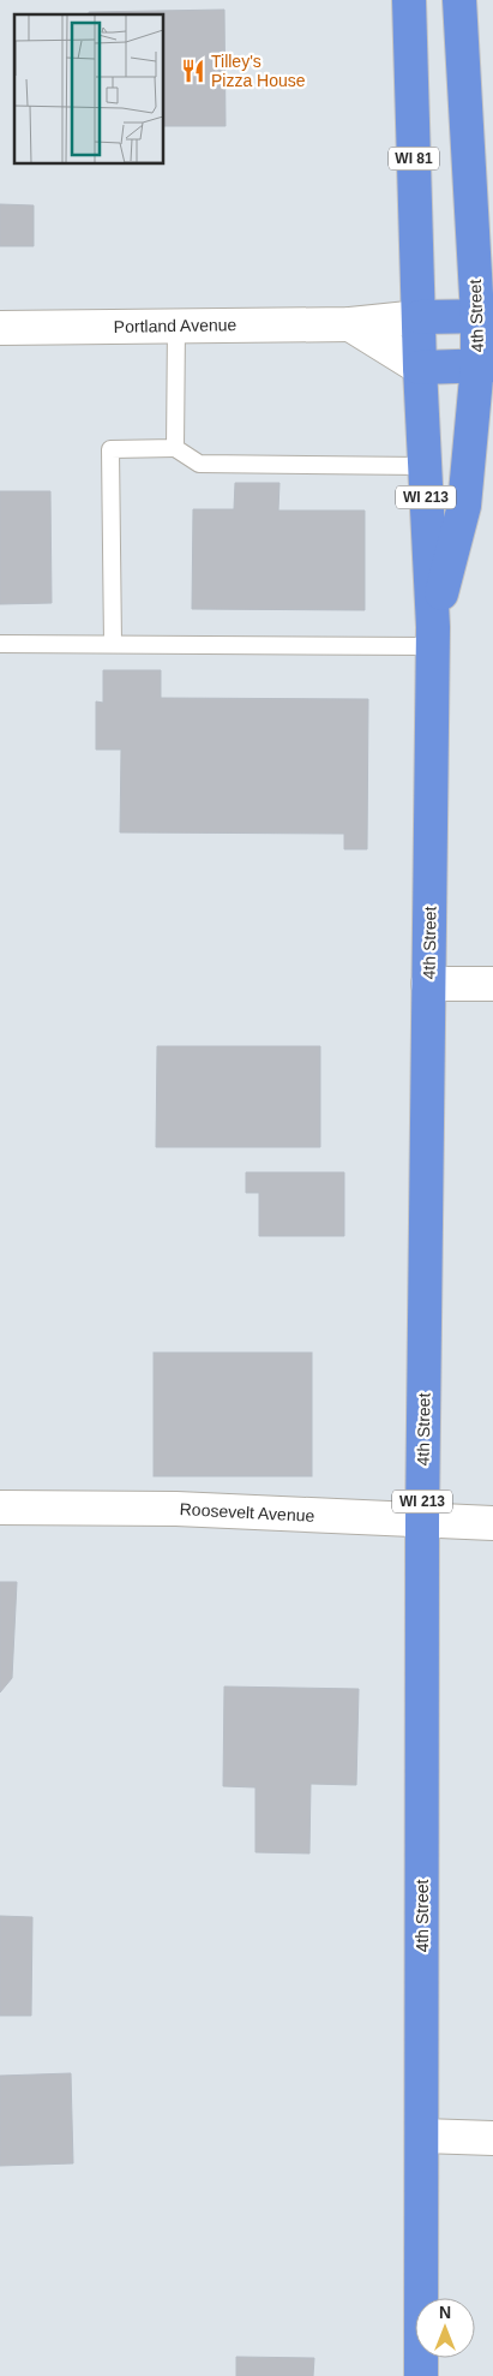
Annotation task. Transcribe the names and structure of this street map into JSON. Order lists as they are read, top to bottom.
{
  "streets": {
    "main road": [
      "WI 81",
      "4th Street",
      "Portland Avenue",
      "WI 213"
    ],
    "street": ["Roosevelt Avenue"]
  },
  "crossings": [
    ["4th Street", "Portland Avenue"],
    ["4th Street", "Roosevelt Avenue"]
  ],
  "places": {
    "restaurant": ["Tilley's Pizza House"]
  },
  "north": "top"
}
